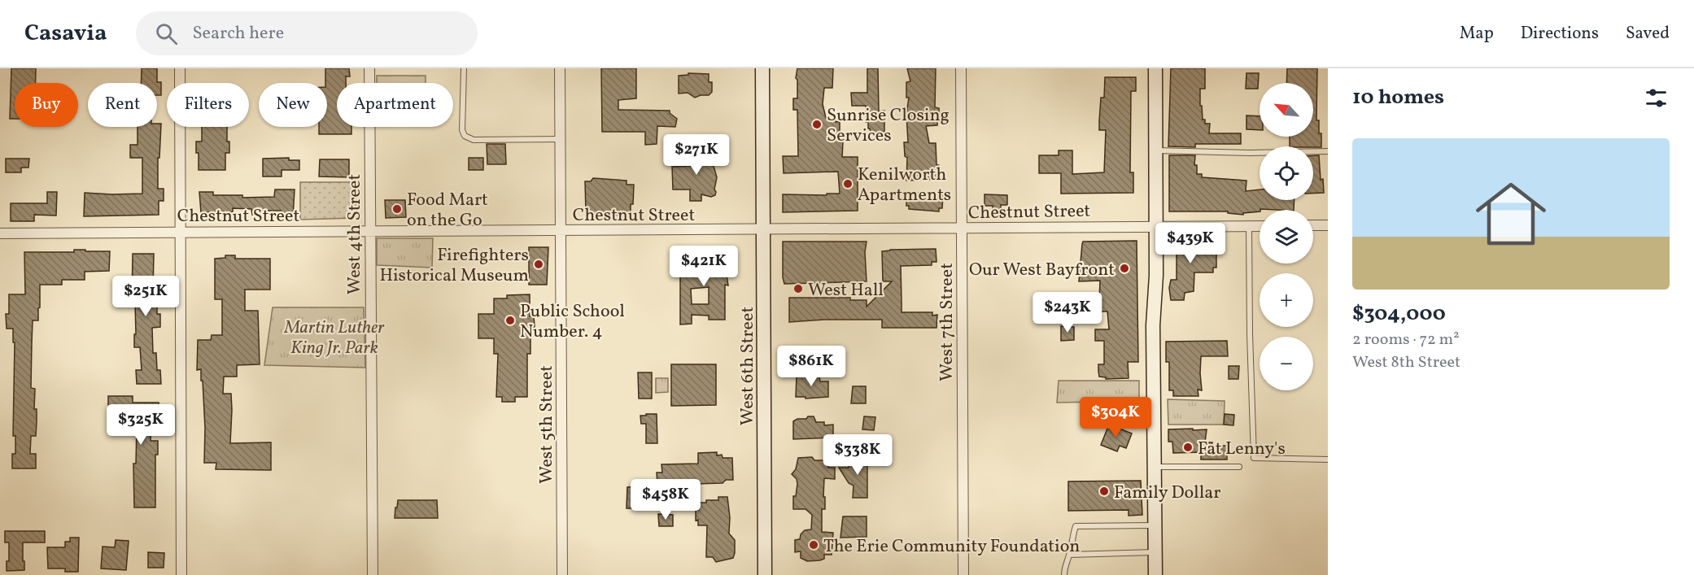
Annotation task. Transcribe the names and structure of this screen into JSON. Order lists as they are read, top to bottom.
{
  "streets": {
    "street": [
      "Chestnut Street",
      "West 4th Street",
      "West 7th Street",
      "West 6th Street",
      "West 5th Street"
    ]
  },
  "crossings": [
    ["Chestnut Street", "West 4th Street"],
    ["Chestnut Street", "West 7th Street"],
    ["Chestnut Street", "West 6th Street"],
    ["Chestnut Street", "West 5th Street"]
  ],
  "parks": ["Martin Luther King Jr. Park"],
  "places": [
    "Sunrise Closing Services",
    "Kenilworth Apartments",
    "Food Mart on the Go",
    "Firefighters Historical Museum",
    "Our West Bayfront",
    "West Hall",
    "Public School Number. 4",
    "Fat Lenny's",
    "Family Dollar",
    "The Erie Community Foundation"
  ],
  "north": "top left",
  "page": {
    "header": "Casavia",
    "search": "Search here",
    "nav": ["Map", "Directions", "Saved"],
    "heading": "10 homes",
    "map_buttons": ["+", "−"],
    "chip": [
      "Buy",
      "Rent",
      "Filters",
      "New",
      "Apartment"
    ],
    "list": [
      {
        "name": "$304,000",
        "note": "2 rooms · 72 m² · West 8th Street"
      }
    ],
    "price": [
      "$271K",
      "$439K",
      "$421K",
      "$251K",
      "$243K",
      "$861K",
      "$304K",
      "$325K",
      "$338K",
      "$458K"
    ]
  }
}
